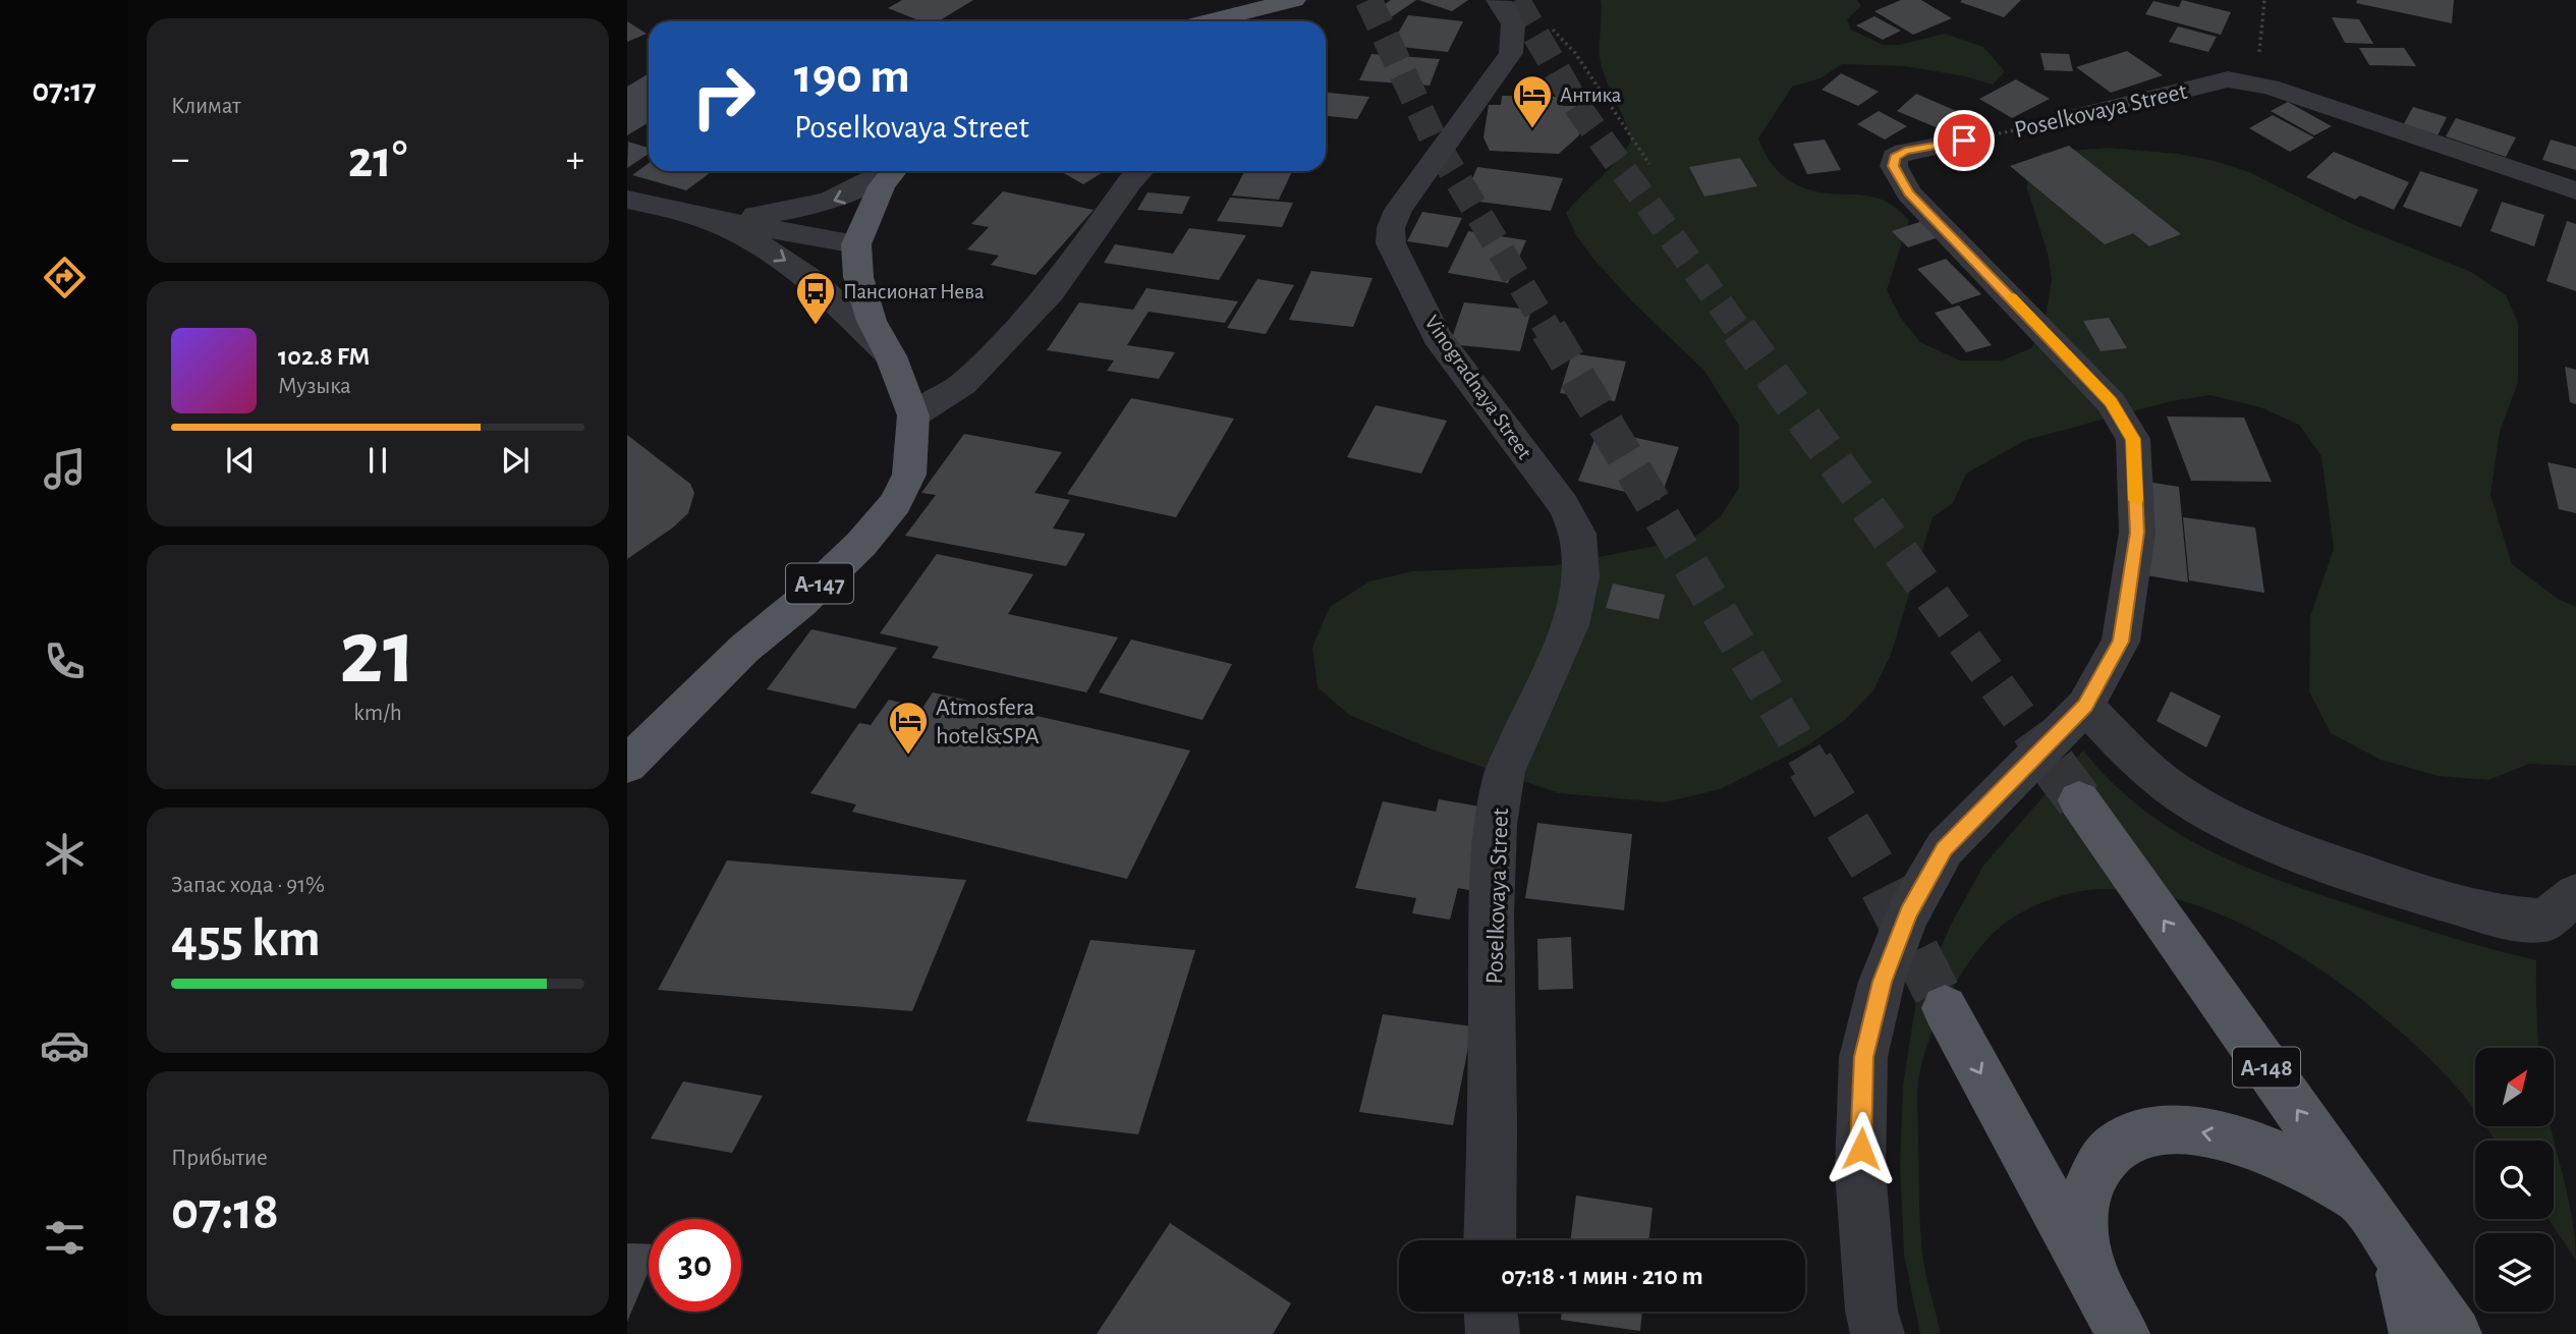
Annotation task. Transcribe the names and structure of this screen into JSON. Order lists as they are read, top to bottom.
{
  "streets": {
    "main road": ["А-147", "А-148"],
    "street": ["Poselkovaya Street", "Vinogradnaya Street"]
  },
  "crossings": [
    ["Poselkovaya Street", "Vinogradnaya Street"]
  ],
  "places": {
    "hotel": ["Антика", "Atmosfera hotel&SPA"],
    "bus stop": ["Пансионат Нева"]
  },
  "north": "top right",
  "page": {
    "tabs": "07:17",
    "tile": [
      "Климат",
      ["21", "km/h"],
      ["Запас хода · 91%", "455 km"],
      ["Прибытие", "07:18"]
    ],
    "turn": ["190 m", "Poselkovaya Street"],
    "heat": ["−", "21°", "+"],
    "song": ["102.8 FM", "Музыка"],
    "limit": "30",
    "trip": "07:18 · 1 мин · 210 m"
  }
}
